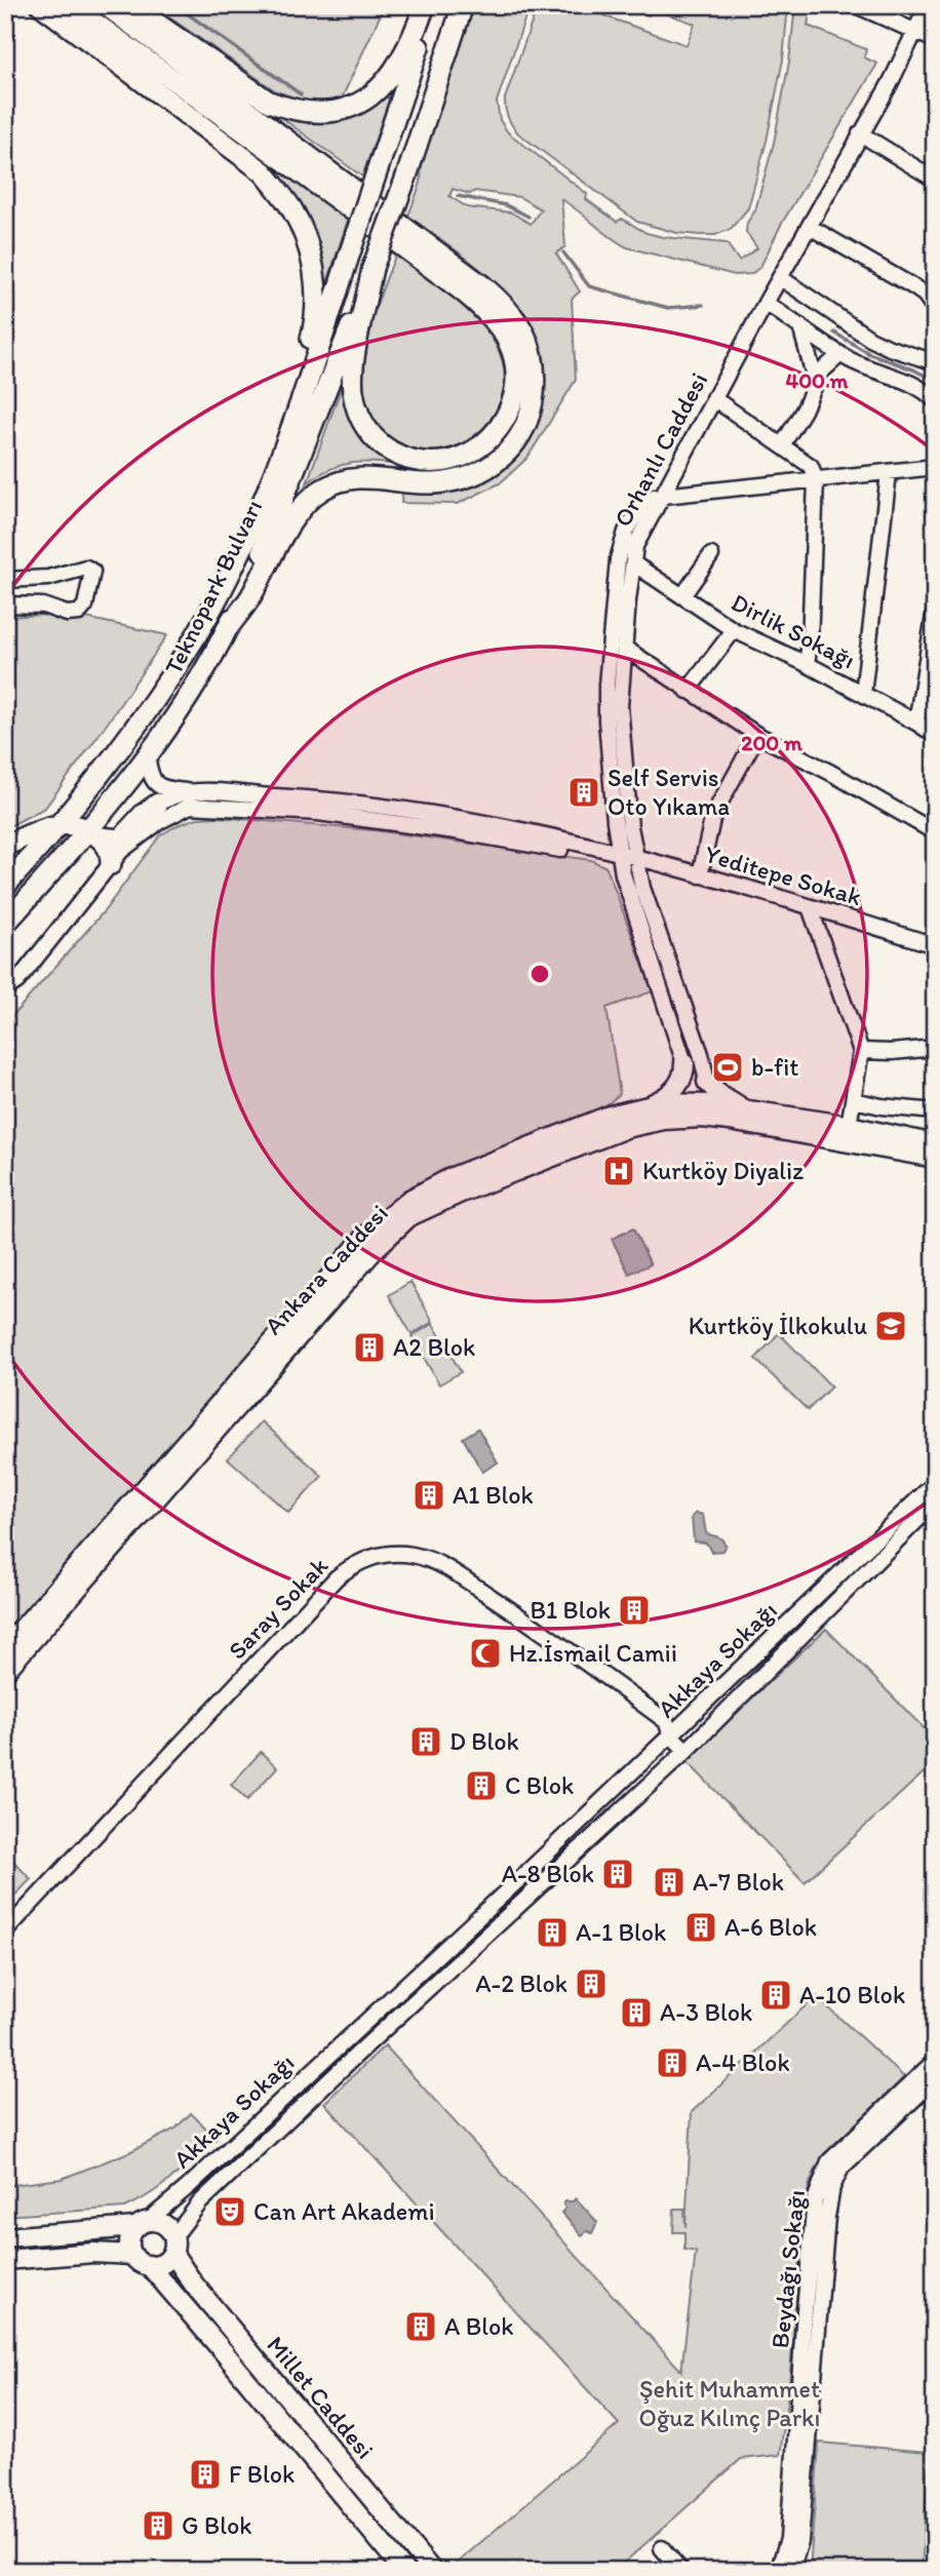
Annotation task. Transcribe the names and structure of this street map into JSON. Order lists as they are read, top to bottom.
{
  "streets": {
    "highway": ["Teknopark Bulvarı"],
    "main road": ["Ankara Caddesi", "Millet Caddesi"],
    "street": [
      "Orhanlı Caddesi",
      "Dirlik Sokağı",
      "Yeditepe Sokak",
      "Saray Sokak",
      "Akkaya Sokağı",
      "Beydağı Sokağı"
    ]
  },
  "crossings": [
    ["Orhanlı Caddesi", "Dirlik Sokağı"],
    ["Orhanlı Caddesi", "Yeditepe Sokak"],
    ["Saray Sokak", "Akkaya Sokağı"],
    ["Akkaya Sokağı", "Millet Caddesi"]
  ],
  "parks": ["Şehit Muhammet Oğuz Kılınç Parkı"],
  "places": {
    "building": [
      "Self Servis Oto Yıkama",
      "A2 Blok",
      "A1 Blok",
      "B1 Blok",
      "D Blok",
      "C Blok",
      "A-8 Blok",
      "A-7 Blok",
      "A-6 Blok",
      "A-1 Blok",
      "A-2 Blok",
      "A-10 Blok",
      "A-3 Blok",
      "A-4 Blok",
      "A Blok",
      "F Blok",
      "G Blok"
    ],
    "sports": ["b-fit"],
    "hospital": ["Kurtköy Diyaliz"],
    "school or university": ["Kurtköy İlkokulu"],
    "mosque": ["Hz.İsmail Camii"],
    "theatre": ["Can Art Akademi"]
  },
  "rings": ["400 m", "200 m"]
}
